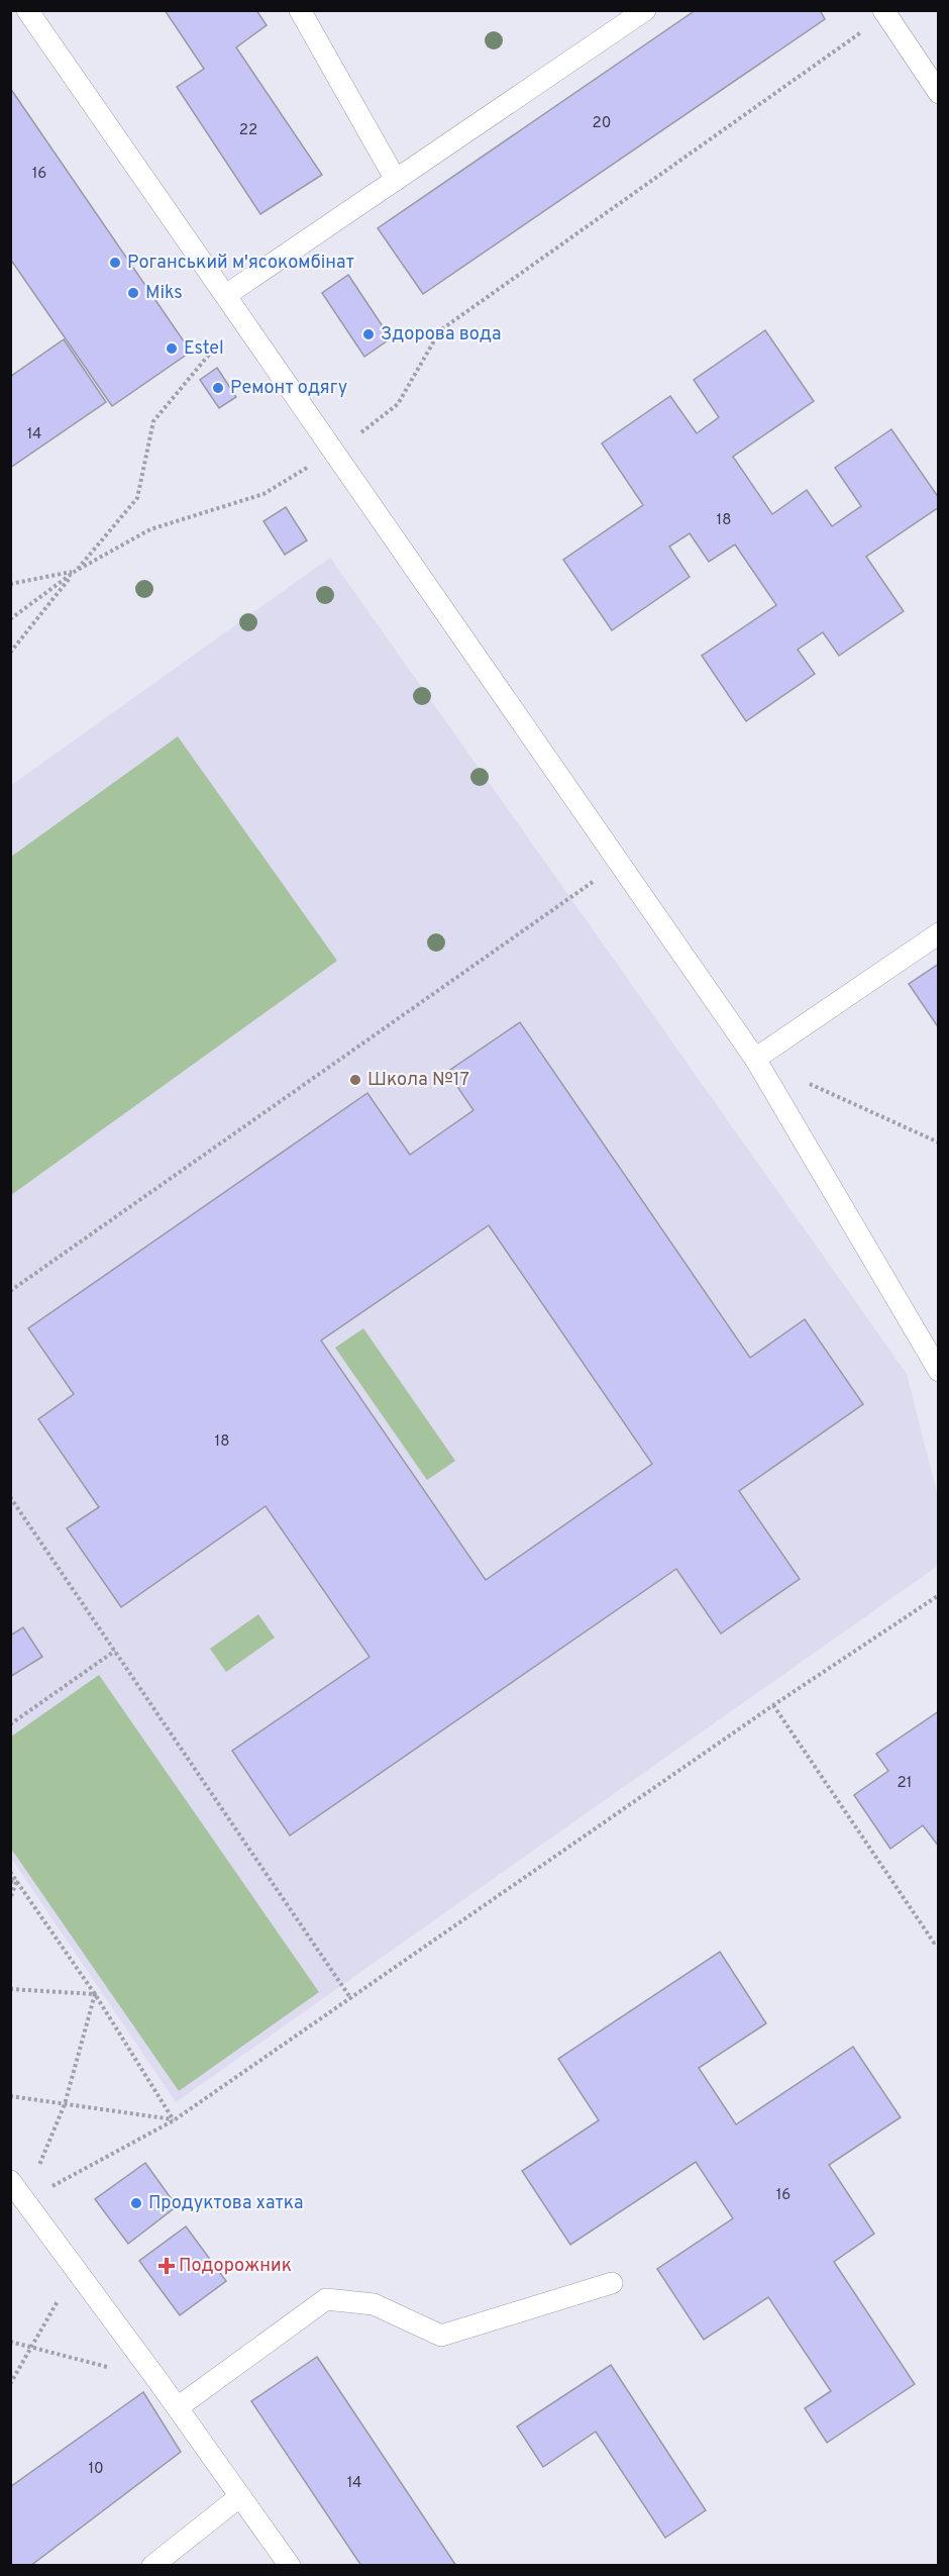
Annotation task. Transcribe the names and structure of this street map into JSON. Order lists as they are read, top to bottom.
{
  "places": {
    "other": [
      "Роганський м'ясокомбінат",
      "Miks",
      "Здорова вода",
      "Estel",
      "Ремонт одягу",
      "Школа №17",
      "Продуктова хатка"
    ],
    "health": ["Подорожник"]
  },
  "house_numbers": [
    "20",
    "22",
    "16",
    "14",
    "18",
    "18",
    "21",
    "16",
    "10",
    "14"
  ]
}
